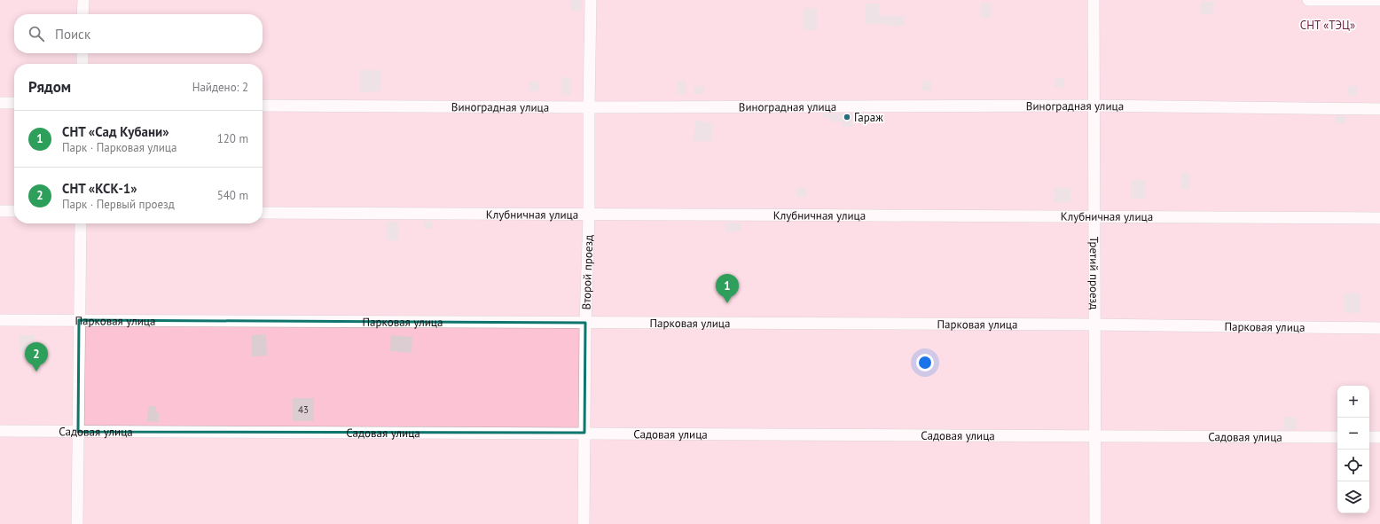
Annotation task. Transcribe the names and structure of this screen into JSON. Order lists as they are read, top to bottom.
{
  "streets": {
    "street": [
      "Виноградная улица",
      "Клубничная улица",
      "Второй проезд",
      "Третий проезд",
      "Парковая улица",
      "Садовая улица"
    ]
  },
  "crossings": [
    ["Виноградная улица", "Второй проезд"],
    ["Виноградная улица", "Третий проезд"],
    ["Клубничная улица", "Второй проезд"],
    ["Клубничная улица", "Третий проезд"],
    ["Второй проезд", "Парковая улица"],
    ["Второй проезд", "Садовая улица"],
    ["Третий проезд", "Парковая улица"],
    ["Третий проезд", "Садовая улица"]
  ],
  "parks": ["СНТ «ТЭЦ»"],
  "places": ["Гараж"],
  "house_numbers": ["43"],
  "page": {
    "search": "Поиск",
    "heading": ["Рядом", "Найдено: 2"],
    "list": [
      {
        "mark": "1",
        "name": "СНТ «Сад Кубани»",
        "note": "Парк · Парковая улица",
        "value": "120 m"
      },
      {
        "mark": "2",
        "name": "СНТ «КСК-1»",
        "note": "Парк · Первый проезд",
        "value": "540 m"
      }
    ],
    "pins": ["1", "2"],
    "map_buttons": ["+", "−"]
  }
}
